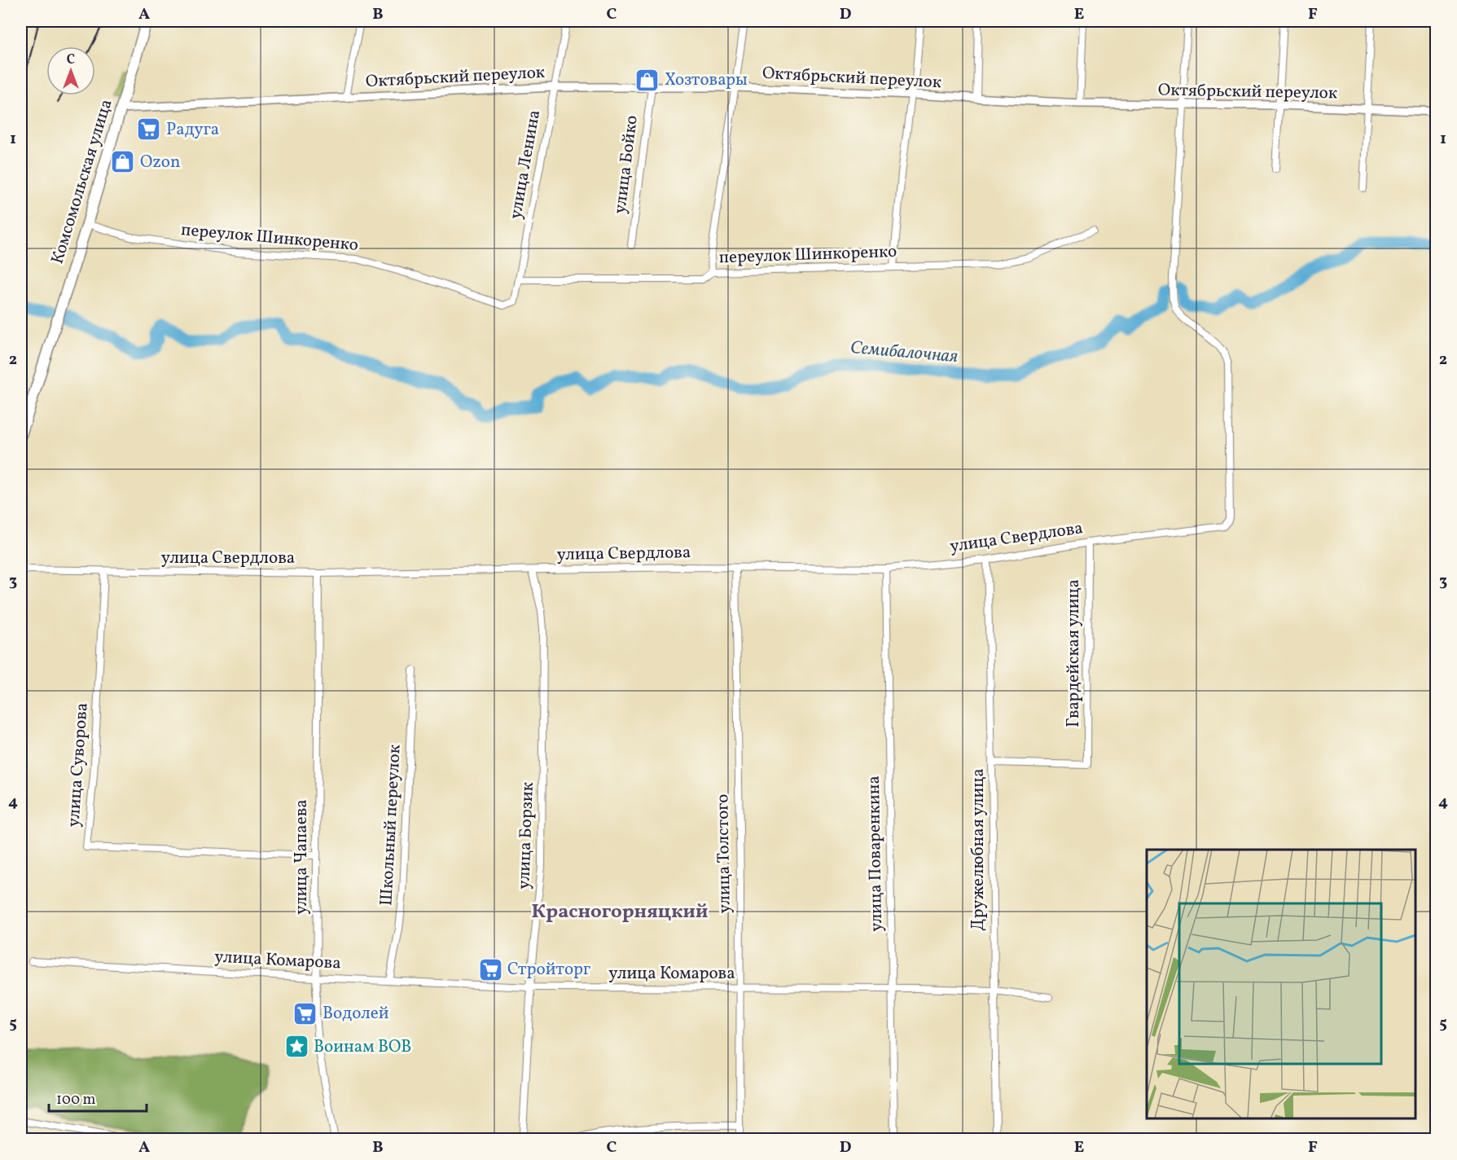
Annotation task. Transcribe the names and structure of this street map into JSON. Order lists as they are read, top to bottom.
{
  "streets": {
    "main road": ["Комсомольская улица"],
    "street": [
      "Октябрьский переулок",
      "улица Ленина",
      "улица Бойко",
      "переулок Шинкоренко",
      "улица Свердлова",
      "Гвардейская улица",
      "улица Суворова",
      "Школьный переулок",
      "улица Борзик",
      "Дружелюбная улица",
      "улица Толстого",
      "улица Поваренкина",
      "улица Чапаева",
      "улица Комарова"
    ]
  },
  "crossings": [
    ["Октябрьский переулок", "улица Ленина"],
    ["Октябрьский переулок", "улица Бойко"],
    ["Октябрьский переулок", "Комсомольская улица"],
    ["Октябрьский переулок", "улица Свердлова"],
    ["улица Ленина", "переулок Шинкоренко"],
    ["Комсомольская улица", "переулок Шинкоренко"],
    ["улица Свердлова", "Гвардейская улица"],
    ["улица Свердлова", "улица Суворова"],
    ["улица Свердлова", "улица Борзик"],
    ["улица Свердлова", "Дружелюбная улица"],
    ["улица Свердлова", "улица Толстого"],
    ["улица Свердлова", "улица Поваренкина"],
    ["улица Свердлова", "улица Чапаева"],
    ["Гвардейская улица", "Дружелюбная улица"],
    ["улица Суворова", "улица Чапаева"],
    ["Школьный переулок", "улица Комарова"],
    ["улица Борзик", "улица Комарова"],
    ["Дружелюбная улица", "улица Комарова"],
    ["улица Толстого", "улица Комарова"],
    ["улица Поваренкина", "улица Комарова"],
    ["улица Чапаева", "улица Комарова"]
  ],
  "districts": ["Красногорняцкий"],
  "water": ["Семибалочная"],
  "places": {
    "shop": ["Хозтовары", "Ozon"],
    "supermarket": ["Радуга", "Стройторг", "Водолей"],
    "place": ["Воинам ВОВ"]
  },
  "scale_bar": "100 m",
  "north": "top",
  "grid": {
    "columns": [
      "A",
      "B",
      "C",
      "D",
      "E",
      "F"
    ],
    "rows": [
      "1",
      "2",
      "3",
      "4",
      "5"
    ]
  }
}
